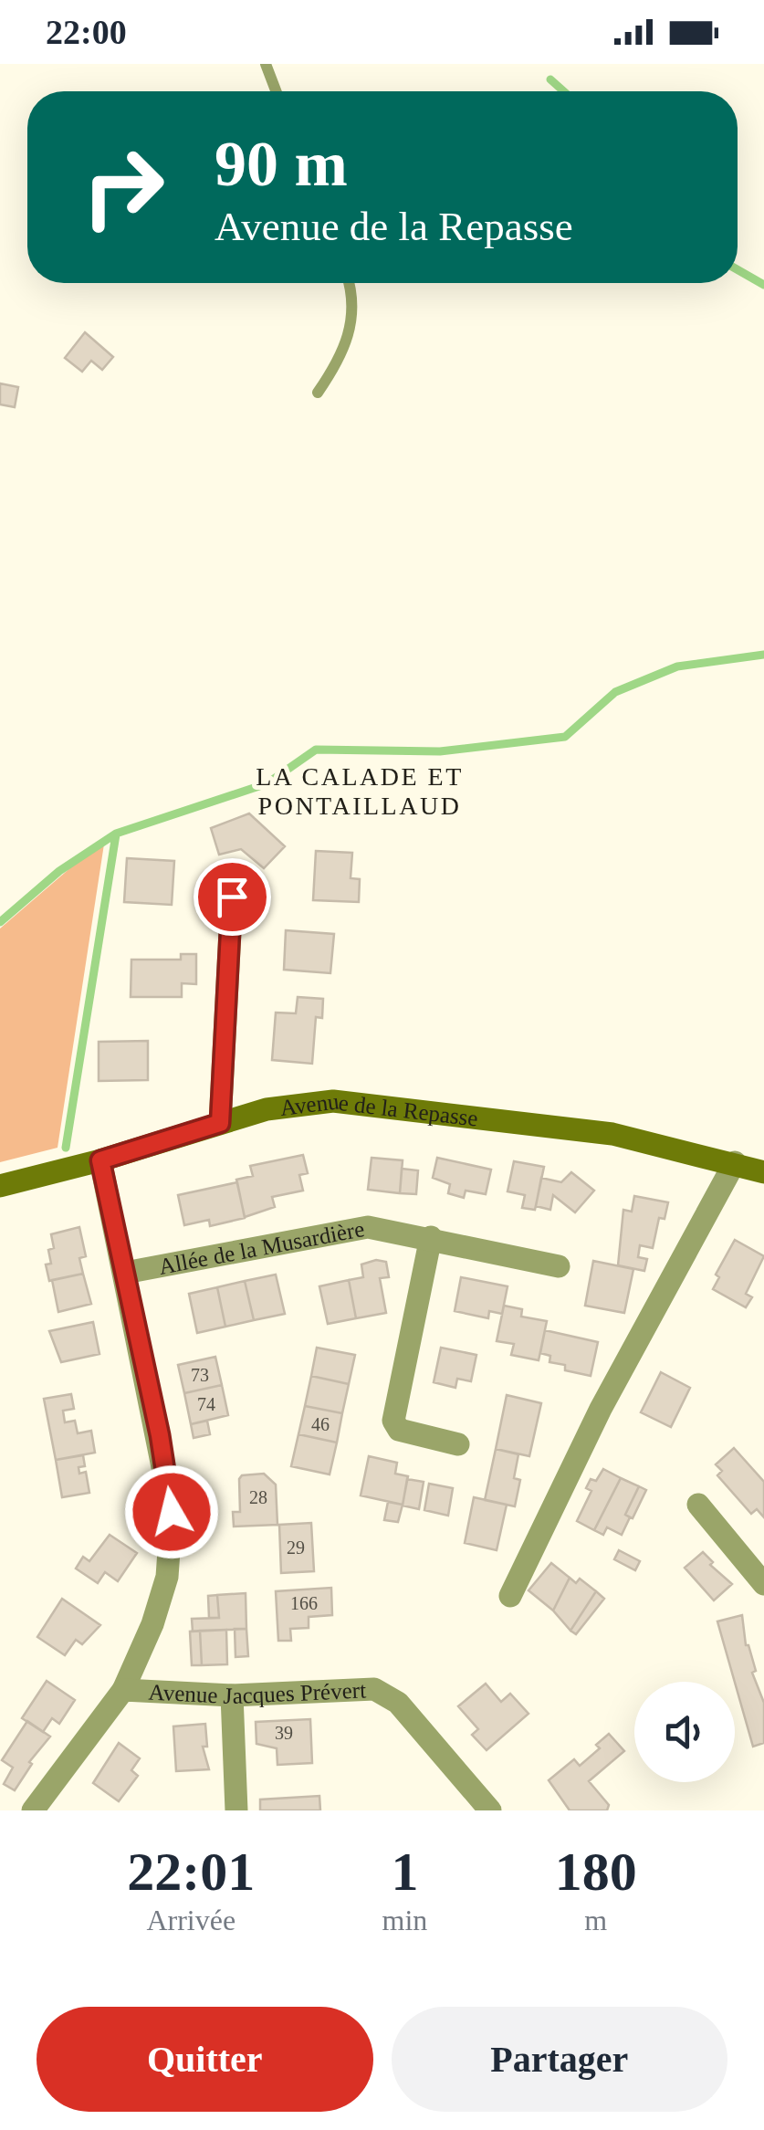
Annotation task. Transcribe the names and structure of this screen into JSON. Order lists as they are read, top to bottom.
{
  "streets": {
    "street": ["Avenue de la Repasse", "Allée de la Musardière", "Avenue Jacques Prévert"]
  },
  "districts": ["LA CALADE ET PONTAILLAUD"],
  "house_numbers": [
    "73",
    "74",
    "46",
    "28",
    "29",
    "166",
    "39"
  ],
  "page": {
    "status": "22:00",
    "turn": ["90 m", "Avenue de la Repasse"],
    "eta": [
      "22:01",
      "Arrivée",
      "1",
      "min",
      "180",
      "m"
    ],
    "buttons": ["Quitter", "Partager"]
  }
}
